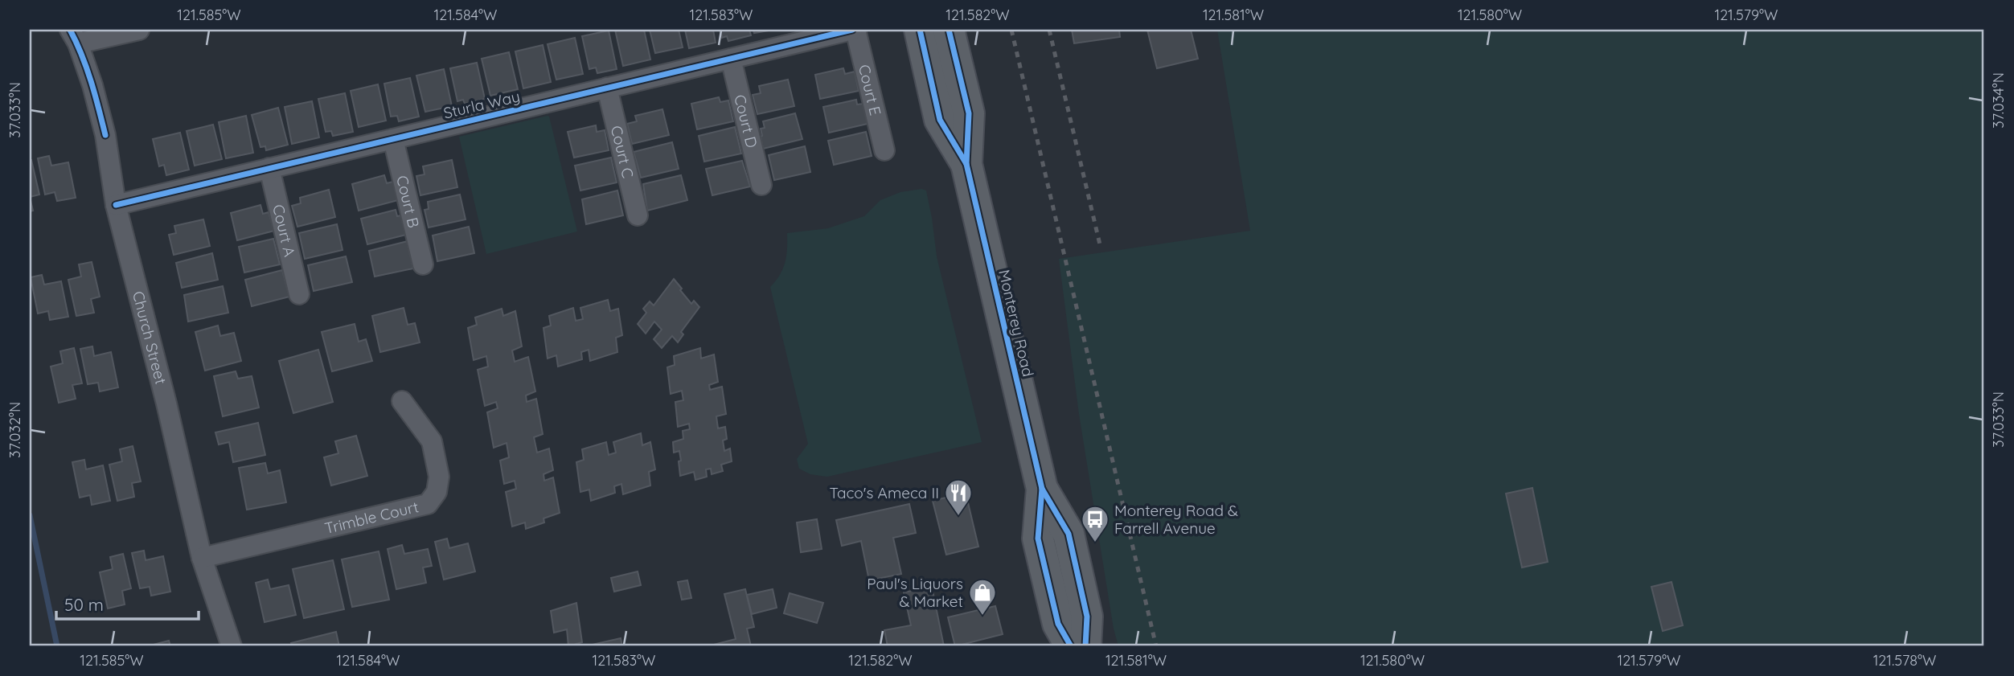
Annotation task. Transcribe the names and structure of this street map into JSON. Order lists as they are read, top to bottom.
{
  "streets": {
    "main road": ["Monterey Road"],
    "street": [
      "Court E",
      "Sturla Way",
      "Court D",
      "Court C",
      "Court B",
      "Court A",
      "Church Street",
      "Trimble Court"
    ]
  },
  "crossings": [
    ["Court E", "Sturla Way"],
    ["Sturla Way", "Court D"],
    ["Sturla Way", "Court C"],
    ["Sturla Way", "Court B"],
    ["Sturla Way", "Court A"],
    ["Sturla Way", "Church Street"],
    ["Church Street", "Trimble Court"]
  ],
  "places": {
    "restaurant": ["Taco's Ameca II"],
    "bus stop": ["Monterey Road & Farrell Avenue"],
    "shop": ["Paul's Liquors & Market"]
  },
  "scale_bar": "50 m",
  "coordinates": [
    "121.585°W",
    "121.584°W",
    "121.583°W",
    "121.582°W",
    "121.581°W",
    "121.580°W",
    "121.579°W",
    "37.034°N",
    "37.033°N",
    "37.032°N",
    "121.578°W"
  ]
}
